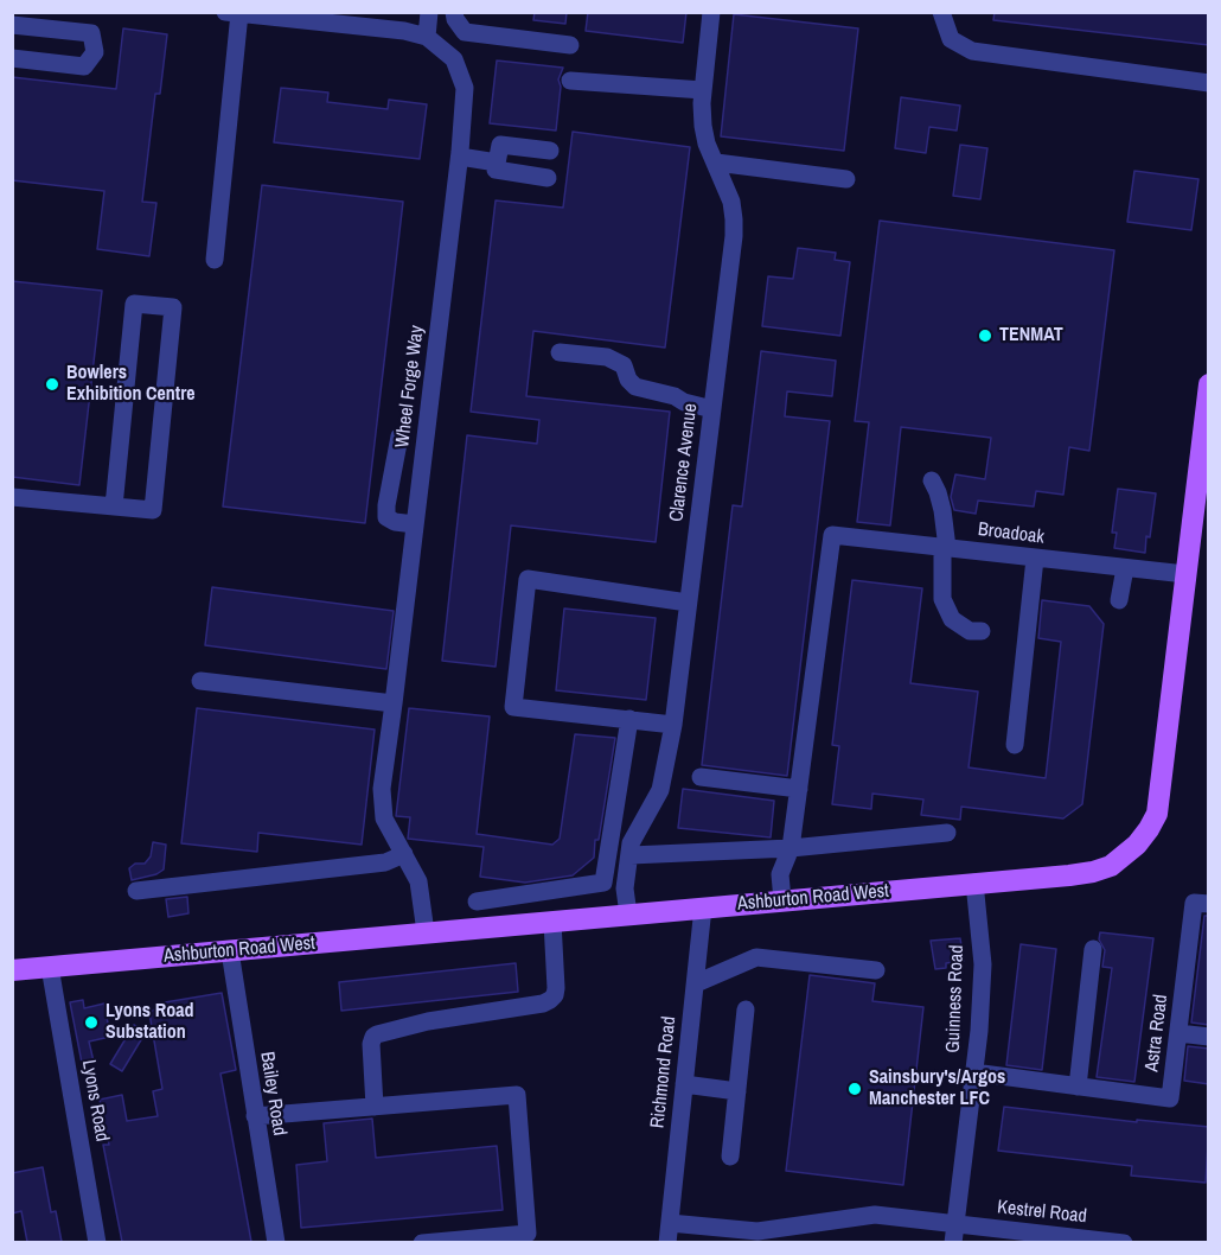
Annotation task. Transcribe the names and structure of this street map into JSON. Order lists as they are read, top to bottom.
{
  "streets": {
    "main road": ["Ashburton Road West"],
    "street": [
      "Wheel Forge Way",
      "Clarence Avenue",
      "Broadoak",
      "Guinness Road",
      "Astra Road",
      "Richmond Road",
      "Bailey Road",
      "Lyons Road",
      "Kestrel Road"
    ]
  },
  "crossings": [
    ["Wheel Forge Way", "Ashburton Road West"],
    ["Clarence Avenue", "Ashburton Road West"],
    ["Broadoak", "Ashburton Road West"],
    ["Ashburton Road West", "Guinness Road"],
    ["Ashburton Road West", "Richmond Road"],
    ["Ashburton Road West", "Bailey Road"],
    ["Ashburton Road West", "Lyons Road"],
    ["Guinness Road", "Astra Road"],
    ["Guinness Road", "Kestrel Road"],
    ["Richmond Road", "Kestrel Road"]
  ],
  "places": [
    "TENMAT",
    "Bowlers Exhibition Centre",
    "Lyons Road Substation",
    "Sainsbury's/Argos Manchester LFC"
  ]
}
